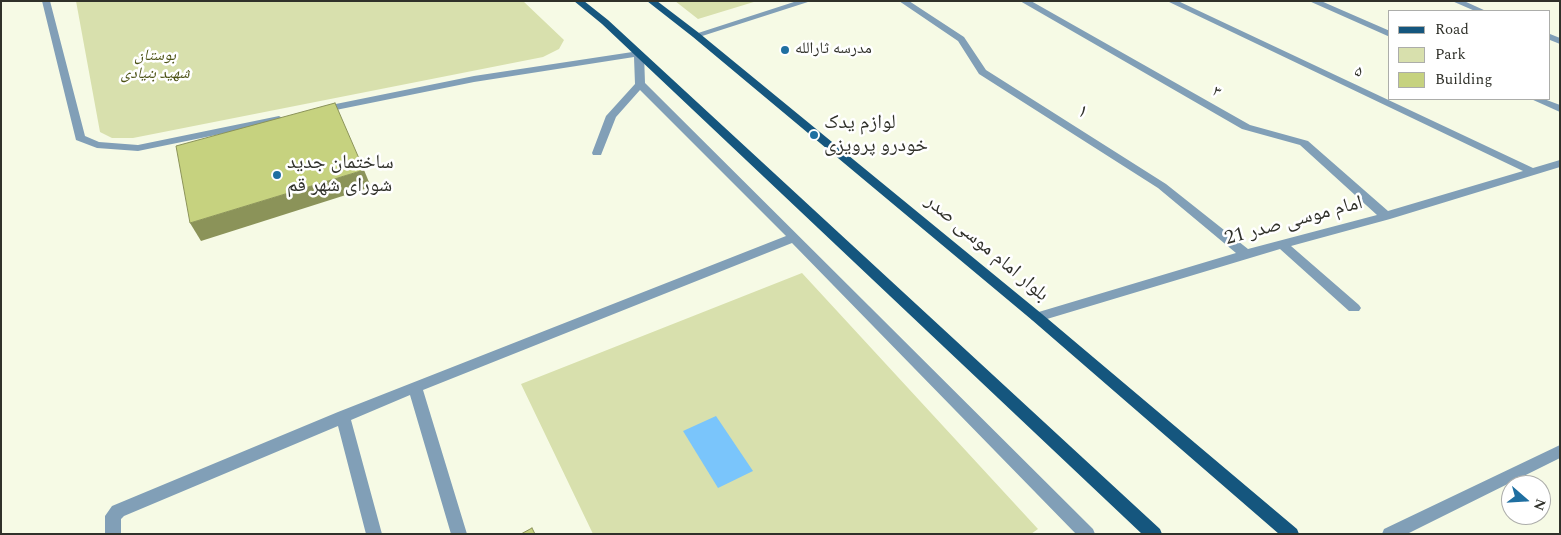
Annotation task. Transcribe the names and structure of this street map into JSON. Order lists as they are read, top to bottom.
{
  "streets": {
    "main road": ["بلوار امام موسی صدر"],
    "street": [
      "۵",
      "۳",
      "۱",
      "امام موسی صدر 21"
    ]
  },
  "crossings": [
    ["۵", "امام موسی صدر 21"],
    ["۳", "امام موسی صدر 21"],
    ["۱", "امام موسی صدر 21"],
    ["امام موسی صدر 21", "بلوار امام موسی صدر"]
  ],
  "parks": ["بوستان شهید بنیادی"],
  "places": ["مدرسه ثارالله", "لوازم یدک خودرو پرویزی", "ساختمان جدید شورای شهر قم"],
  "legend": ["Road", "Park", "Building"],
  "north": "right"
}
